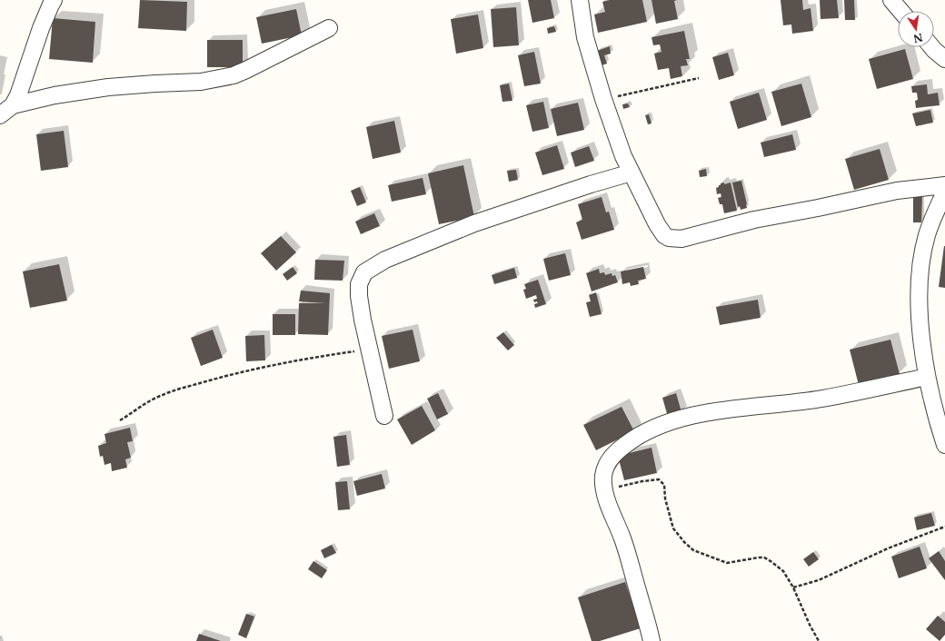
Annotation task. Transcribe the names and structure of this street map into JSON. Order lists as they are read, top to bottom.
{
  "north": "bottom"
}
